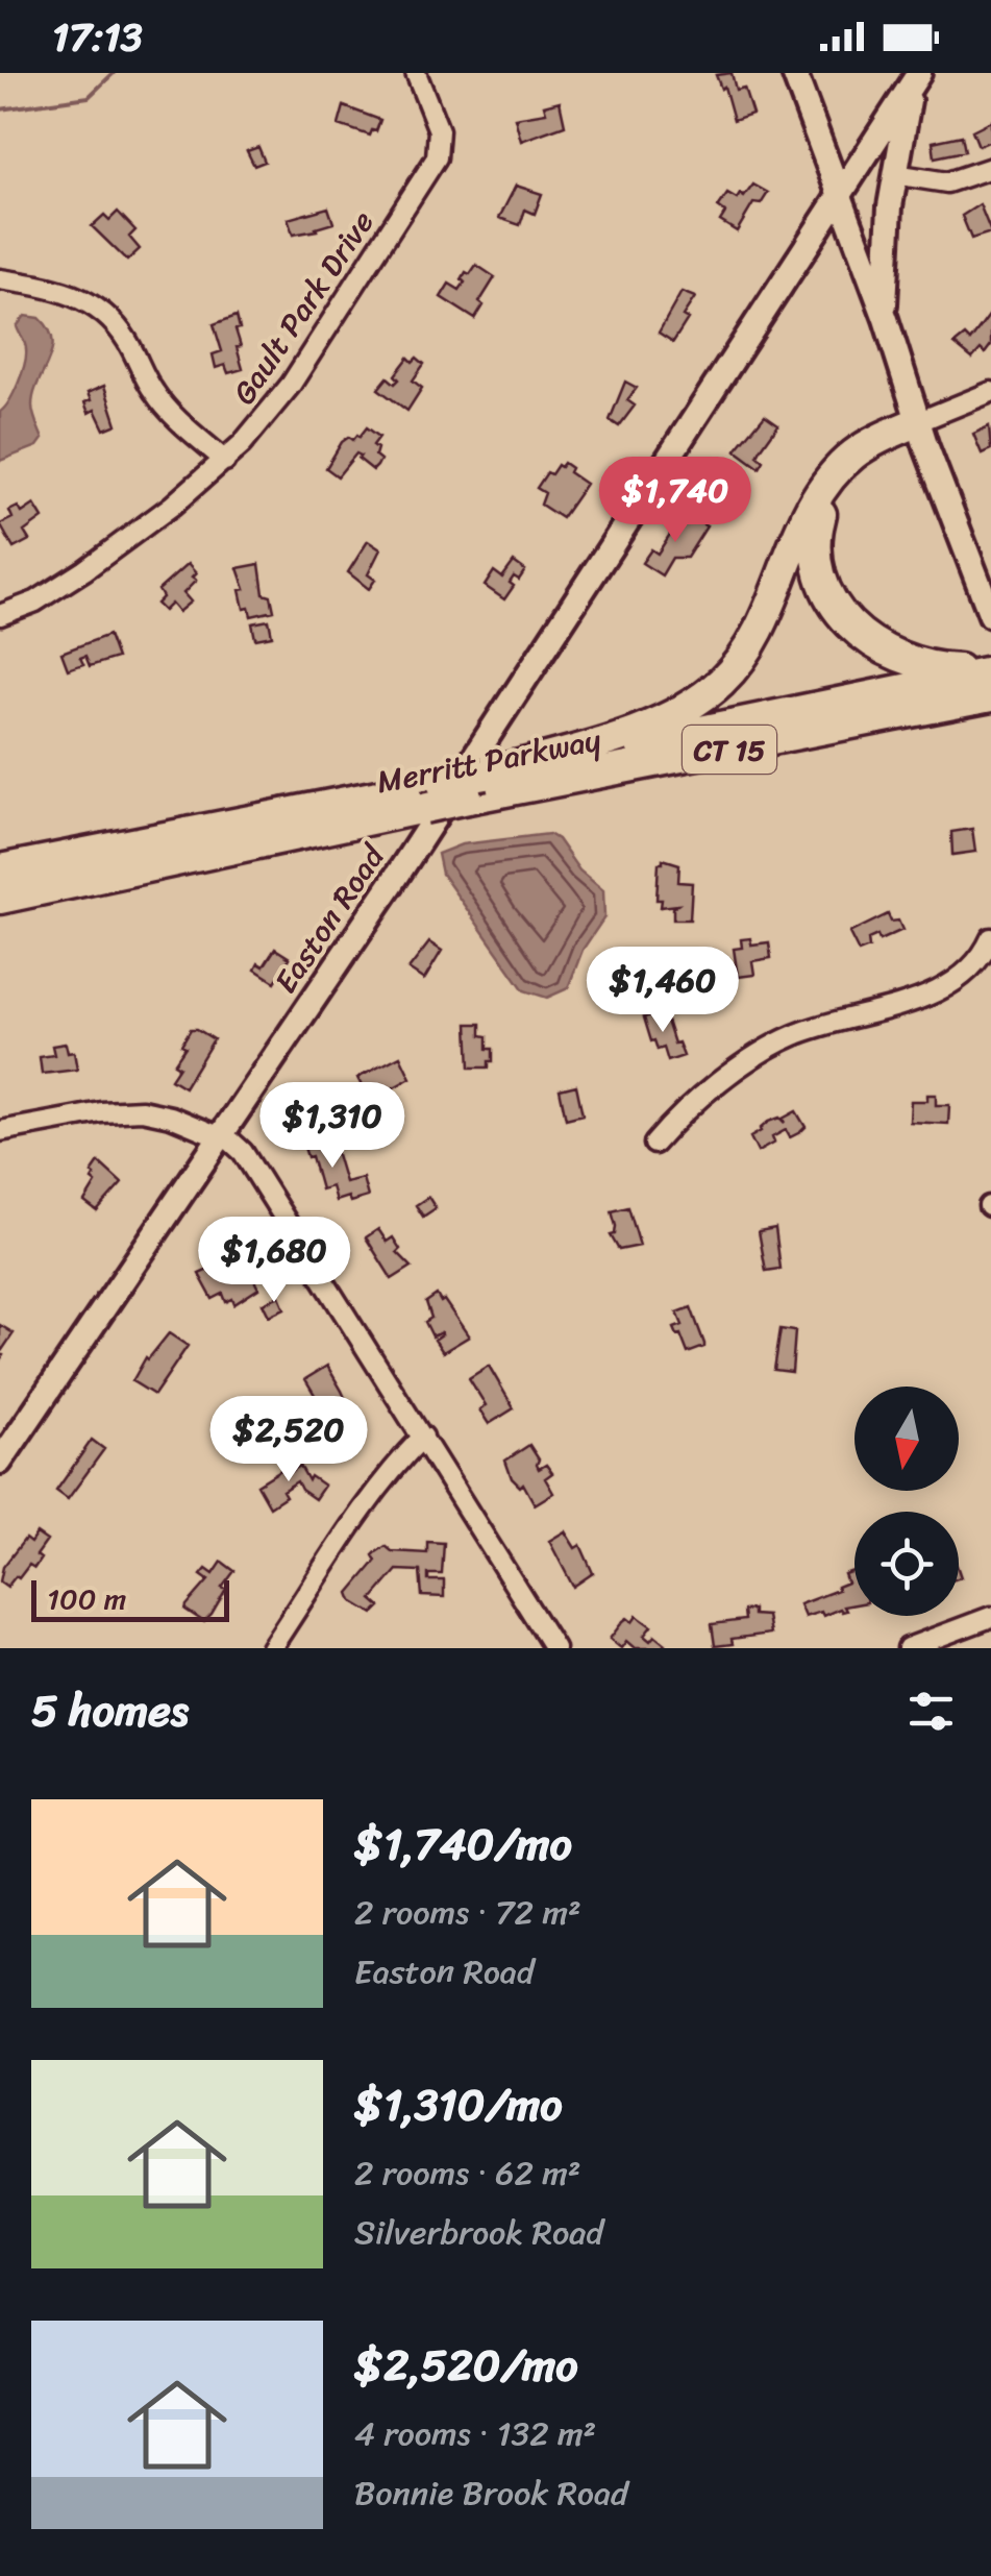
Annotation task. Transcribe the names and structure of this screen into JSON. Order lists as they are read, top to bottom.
{
  "streets": {
    "highway": ["CT 15", "Merritt Parkway"],
    "main road": ["Easton Road"],
    "street": ["Gault Park Drive"]
  },
  "scale_bar": "100 m",
  "north": "bottom",
  "page": {
    "status": "17:13",
    "price": [
      "$1,740",
      "$1,460",
      "$1,310",
      "$1,680",
      "$2,520"
    ],
    "scale": "100 m",
    "heading": "5 homes",
    "list": [
      {
        "name": "$1,740/mo",
        "note": "2 rooms · 72 m² · Easton Road"
      },
      {
        "name": "$1,310/mo",
        "note": "2 rooms · 62 m² · Silverbrook Road"
      },
      {
        "name": "$2,520/mo",
        "note": "4 rooms · 132 m² · Bonnie Brook Road"
      }
    ]
  }
}
